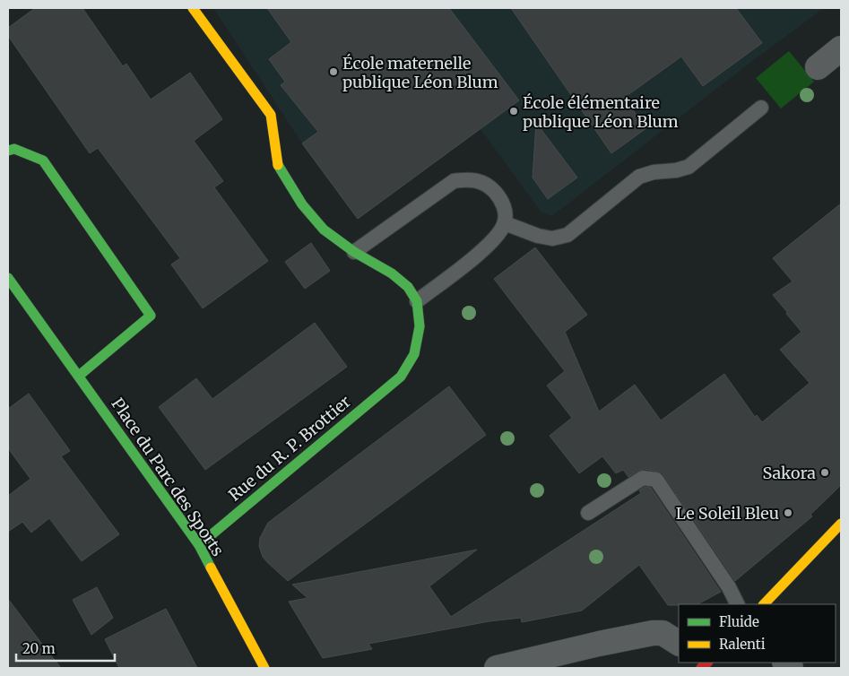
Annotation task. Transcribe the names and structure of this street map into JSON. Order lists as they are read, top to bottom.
{
  "streets": {
    "street": ["Rue du R. P. Brottier", "Place du Parc des Sports"]
  },
  "crossings": [
    ["Rue du R. P. Brottier", "Place du Parc des Sports"]
  ],
  "places": [
    "École maternelle publique Léon Blum",
    "École élémentaire publique Léon Blum",
    "Sakora",
    "Le Soleil Bleu"
  ],
  "legend": ["Fluide", "Ralenti"],
  "scale_bar": "20 m"
}
